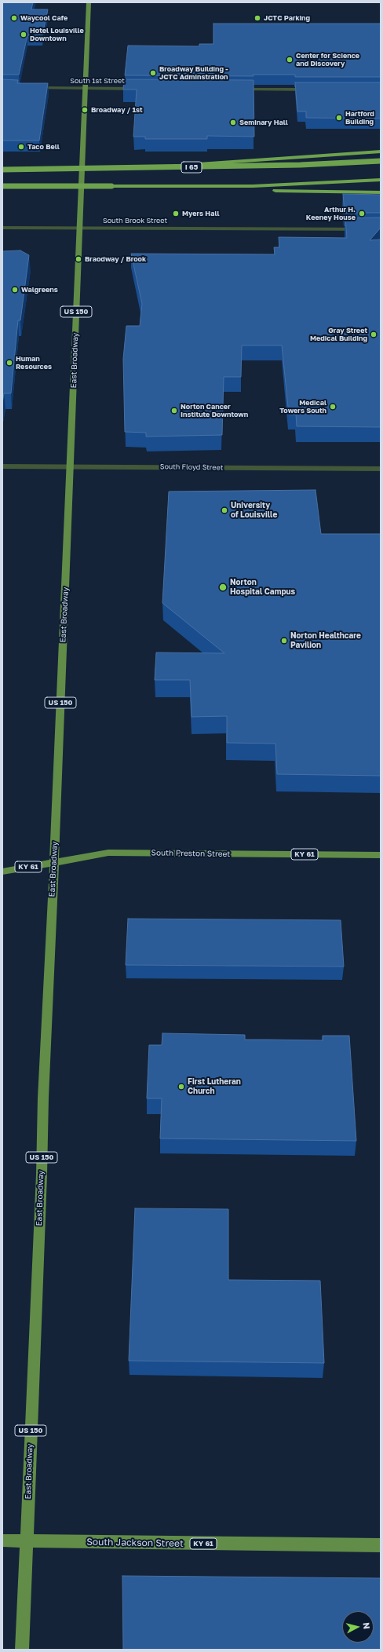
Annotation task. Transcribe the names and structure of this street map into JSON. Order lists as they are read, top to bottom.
{
  "streets": {
    "highway": ["I 65"],
    "main road": [
      "US 150",
      "East Broadway",
      "South Preston Street",
      "KY 61",
      "South Jackson Street"
    ],
    "street": ["South 1st Street", "South Brook Street", "South Floyd Street"]
  },
  "crossings": [
    ["South 1st Street", "US 150"],
    ["South 1st Street", "East Broadway"],
    ["South Brook Street", "East Broadway"],
    ["US 150", "East Broadway"],
    ["East Broadway", "South Floyd Street"],
    ["East Broadway", "South Preston Street"],
    ["East Broadway", "South Jackson Street"]
  ],
  "places": [
    "Waycool Cafe",
    "JCTC Parking",
    "Hotel Louisville Downtown",
    "Center for Science and Discovery",
    "Broadway Building - JCTC Adminstration",
    "Broadway / 1st",
    "Hartford Building",
    "Seminary Hall",
    "Taco Bell",
    "Myers Hall",
    "Arthur H. Keeney House",
    "Braodway / Brook",
    "Walgreens",
    "Gray Street Medical Building",
    "Human Resources",
    "Medical Towers South",
    "Norton Cancer Institute Downtown",
    "University of Louisville",
    "Norton Hospital Campus",
    "Norton Healthcare Pavilion",
    "First Lutheran Church"
  ],
  "north": "right"
}
